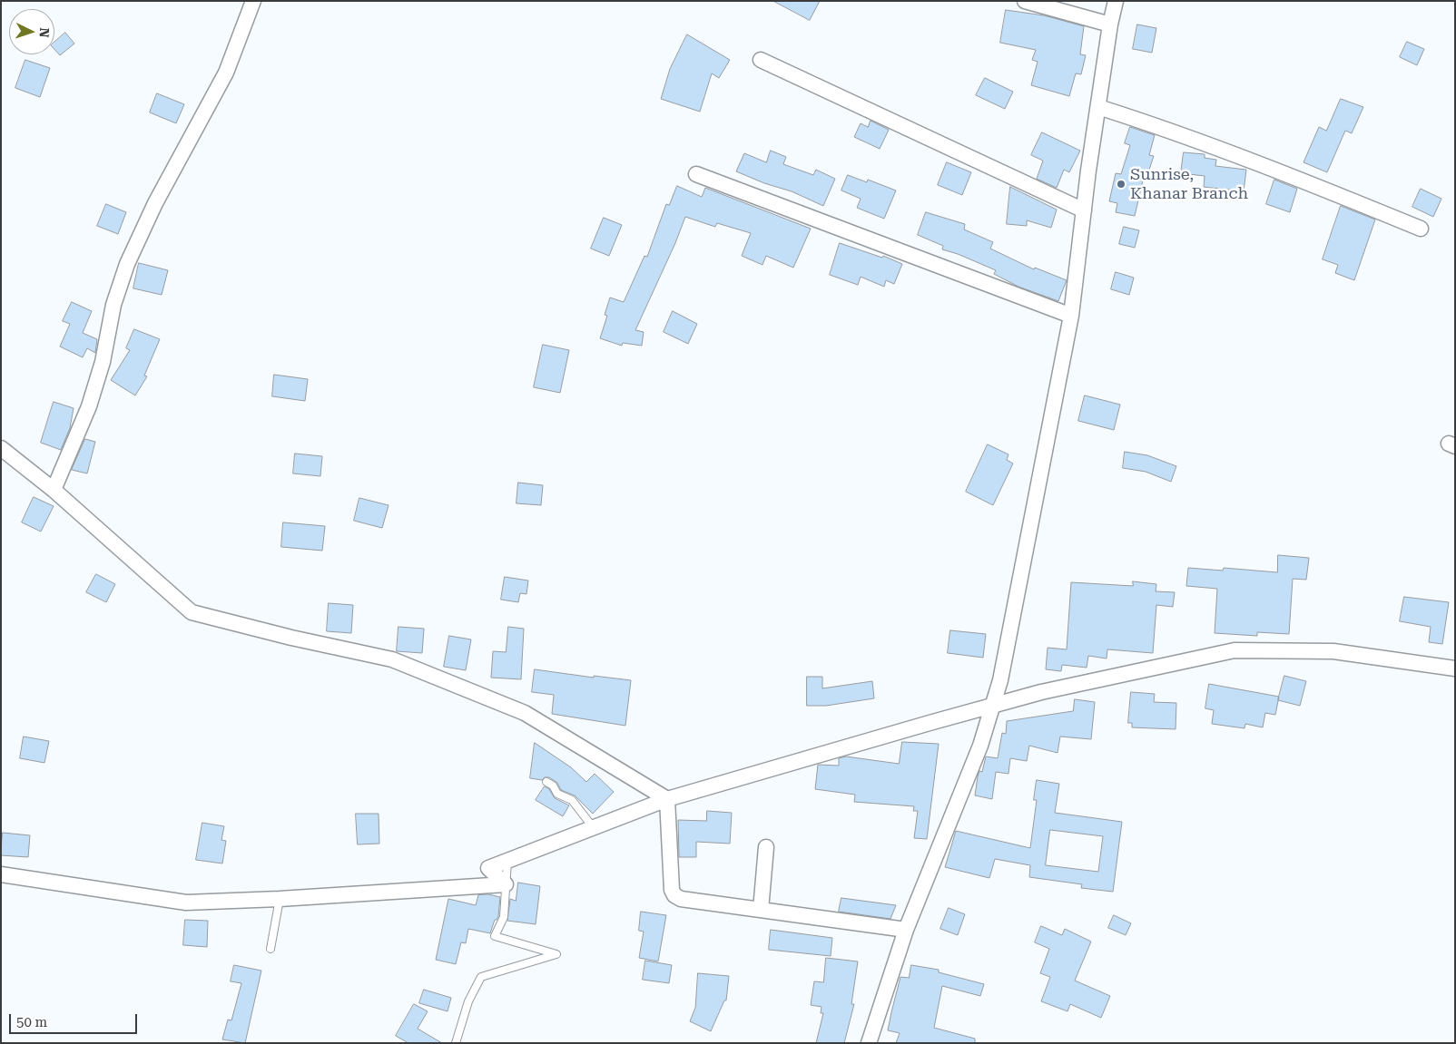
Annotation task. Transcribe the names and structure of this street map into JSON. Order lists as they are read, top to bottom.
{
  "places": ["Sunrise, Khanar Branch"],
  "scale_bar": "50 m",
  "north": "right"
}
